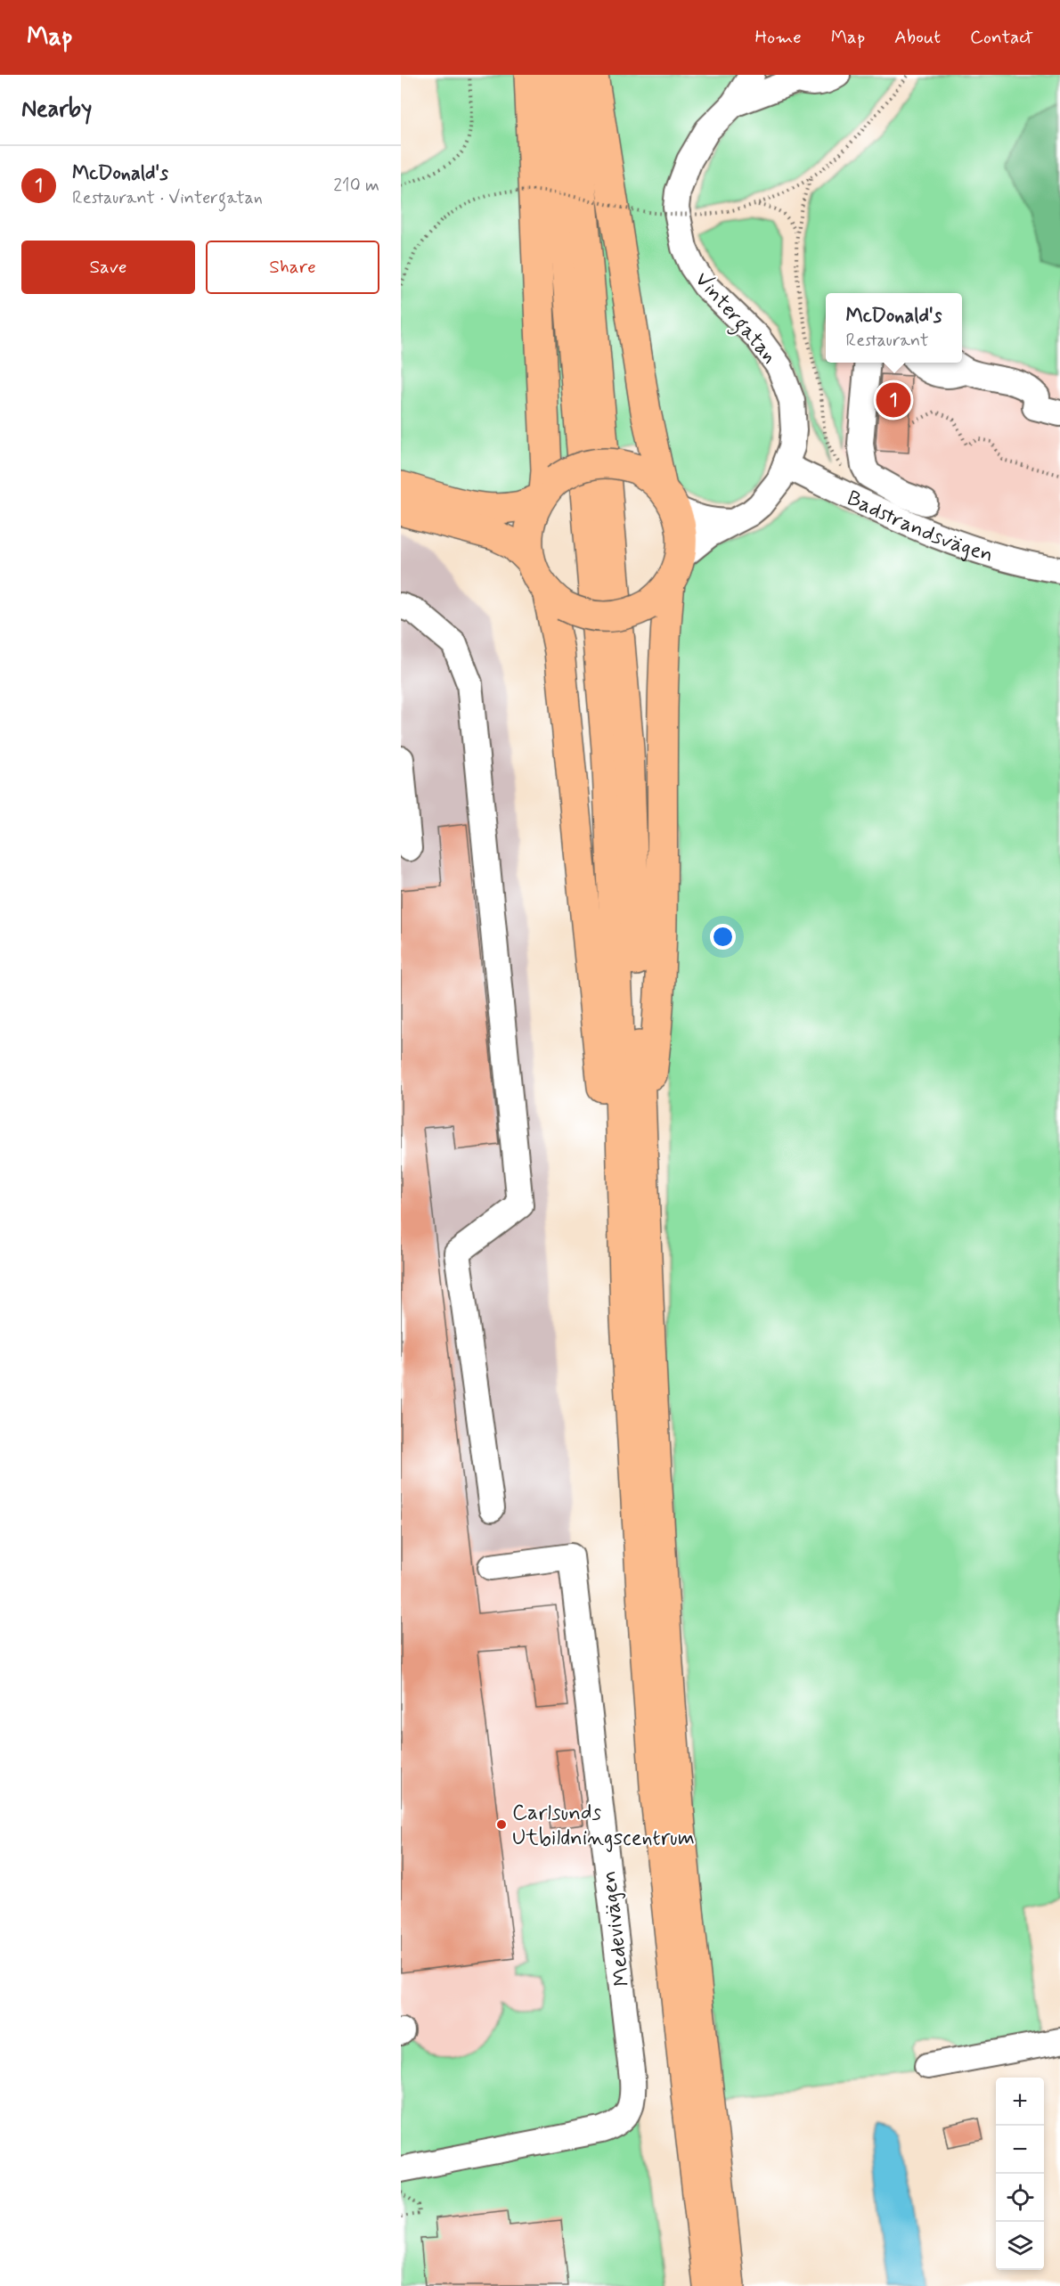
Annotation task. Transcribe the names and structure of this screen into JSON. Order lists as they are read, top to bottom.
{
  "streets": {
    "street": ["Vintergatan", "Badstrandsvägen", "Medevivägen"]
  },
  "crossings": [
    ["Vintergatan", "Badstrandsvägen"]
  ],
  "places": ["Carlsunds Utbildningscentrum"],
  "page": {
    "header": "Map",
    "nav": [
      "Home",
      "Map",
      "About",
      "Contact"
    ],
    "heading": "Nearby",
    "list": [
      {
        "mark": "1",
        "name": "McDonald's",
        "note": "Restaurant · Vintergatan",
        "value": "210 m"
      }
    ],
    "buttons": ["Save", "Share"],
    "popup": ["McDonald's", "Restaurant"],
    "pins": "1",
    "map_buttons": ["+", "−"]
  }
}
